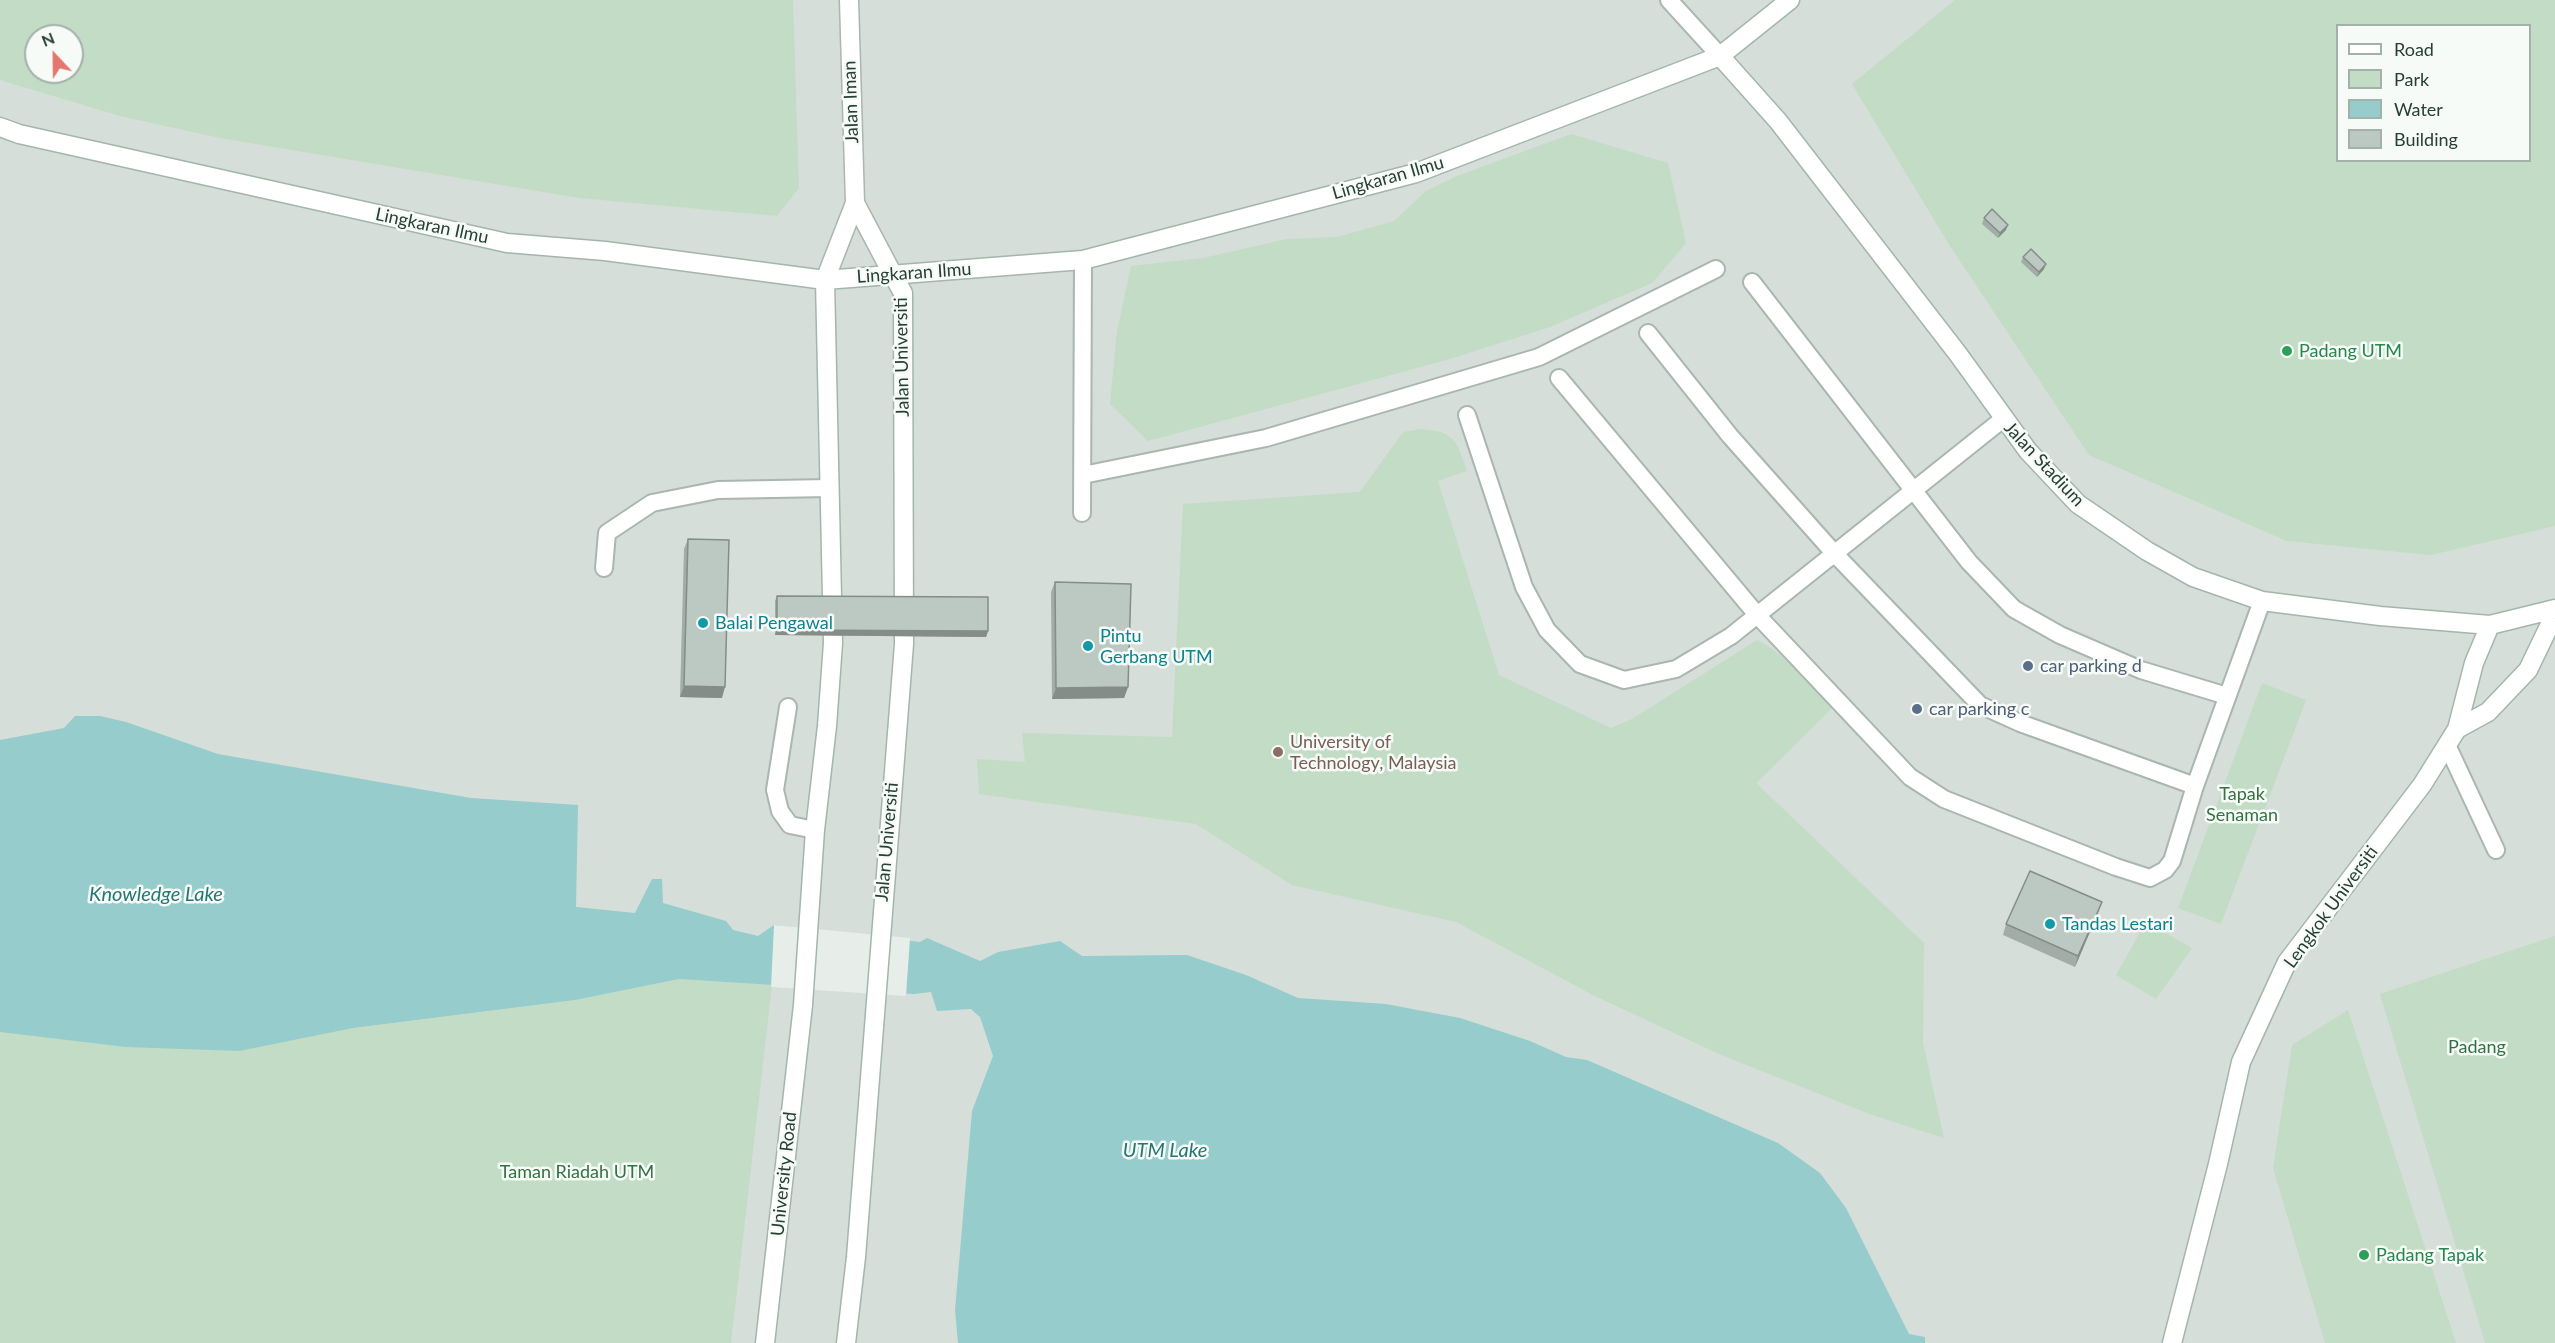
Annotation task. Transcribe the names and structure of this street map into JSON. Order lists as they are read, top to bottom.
{
  "streets": {
    "street": [
      "Jalan Iman",
      "Lingkaran Ilmu",
      "Jalan Universiti",
      "Jalan Stadium",
      "Lengkok Universiti",
      "University Road"
    ]
  },
  "crossings": [
    ["Jalan Iman", "Jalan Universiti"],
    ["Lingkaran Ilmu", "Jalan Universiti"],
    ["Lingkaran Ilmu", "Jalan Stadium"],
    ["Jalan Stadium", "Lengkok Universiti"]
  ],
  "water": ["Knowledge Lake", "UTM Lake"],
  "parks": ["Tapak Senaman", "Padang", "Taman Riadah UTM"],
  "places": [
    "Padang UTM",
    "Balai Pengawal",
    "Pintu Gerbang UTM",
    "car parking d",
    "car parking c",
    "University of Technology, Malaysia",
    "Tandas Lestari",
    "Padang Tapak"
  ],
  "legend": [
    "Road",
    "Park",
    "Water",
    "Building"
  ],
  "north": "top"
}
